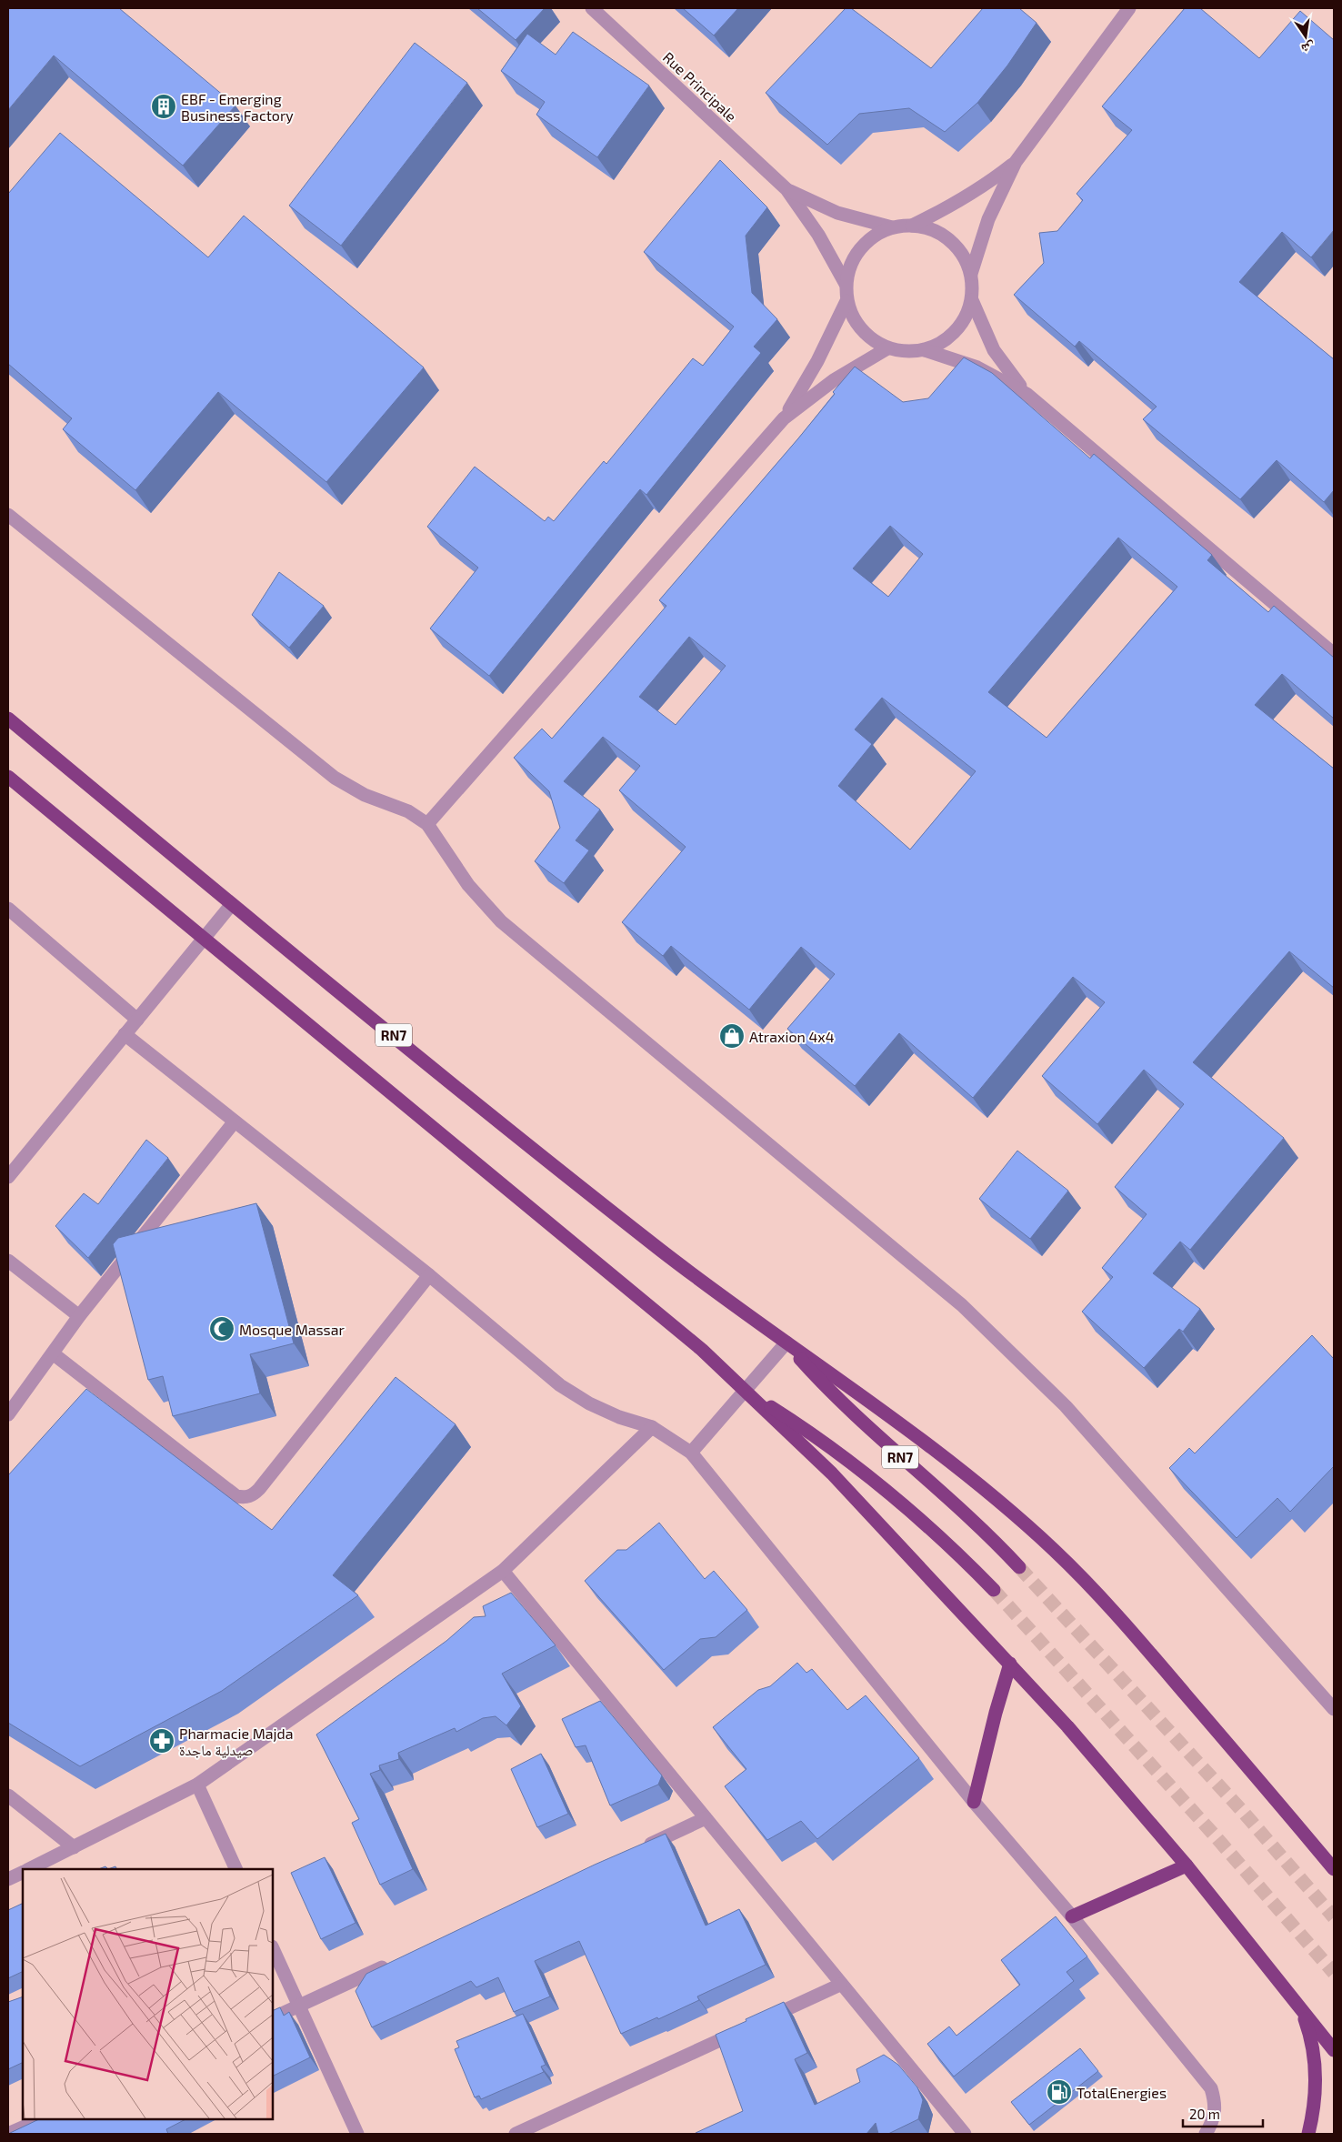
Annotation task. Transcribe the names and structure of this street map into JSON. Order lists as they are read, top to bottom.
{
  "streets": {
    "highway": ["RN7"],
    "street": ["Rue Principale"]
  },
  "places": {
    "building": ["EBF - Emerging Business Factory"],
    "shop": ["Atraxion 4x4"],
    "mosque": ["Mosque Massar"],
    "pharmacy": ["Pharmacie Majda صيدلية ماجدة"],
    "fuel station": ["TotalEnergies"]
  },
  "scale_bar": "20 m",
  "north": "bottom"
}
